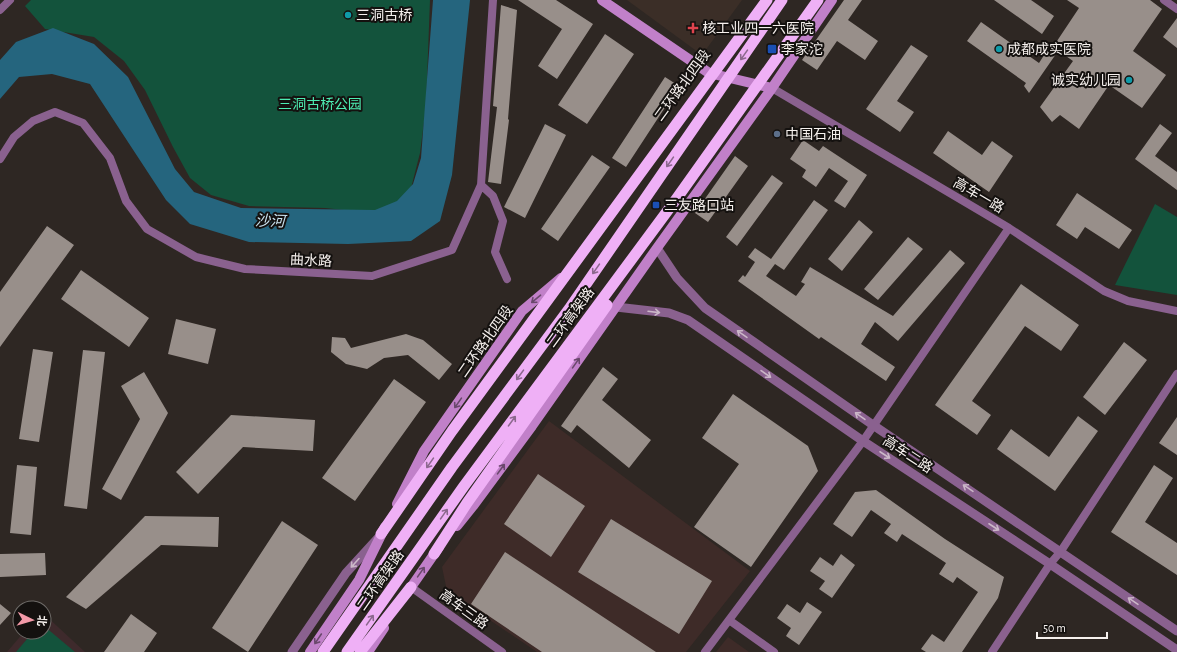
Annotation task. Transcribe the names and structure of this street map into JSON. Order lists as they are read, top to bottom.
{
  "streets": {
    "highway": ["二环高架路"],
    "main road": ["二环路北四段"],
    "street": [
      "高车一路",
      "曲水路",
      "高车二路",
      "高车三路"
    ]
  },
  "water": ["沙河"],
  "parks": ["三洞古桥公园"],
  "places": {
    "other": [
      "三洞古桥",
      "成都成实医院",
      "诚实幼儿园",
      "中国石油"
    ],
    "health": ["核工业四一六医院"],
    "transit": ["李家沱", "三友路口站"]
  },
  "scale_bar": "50 m",
  "north": "right"
}
